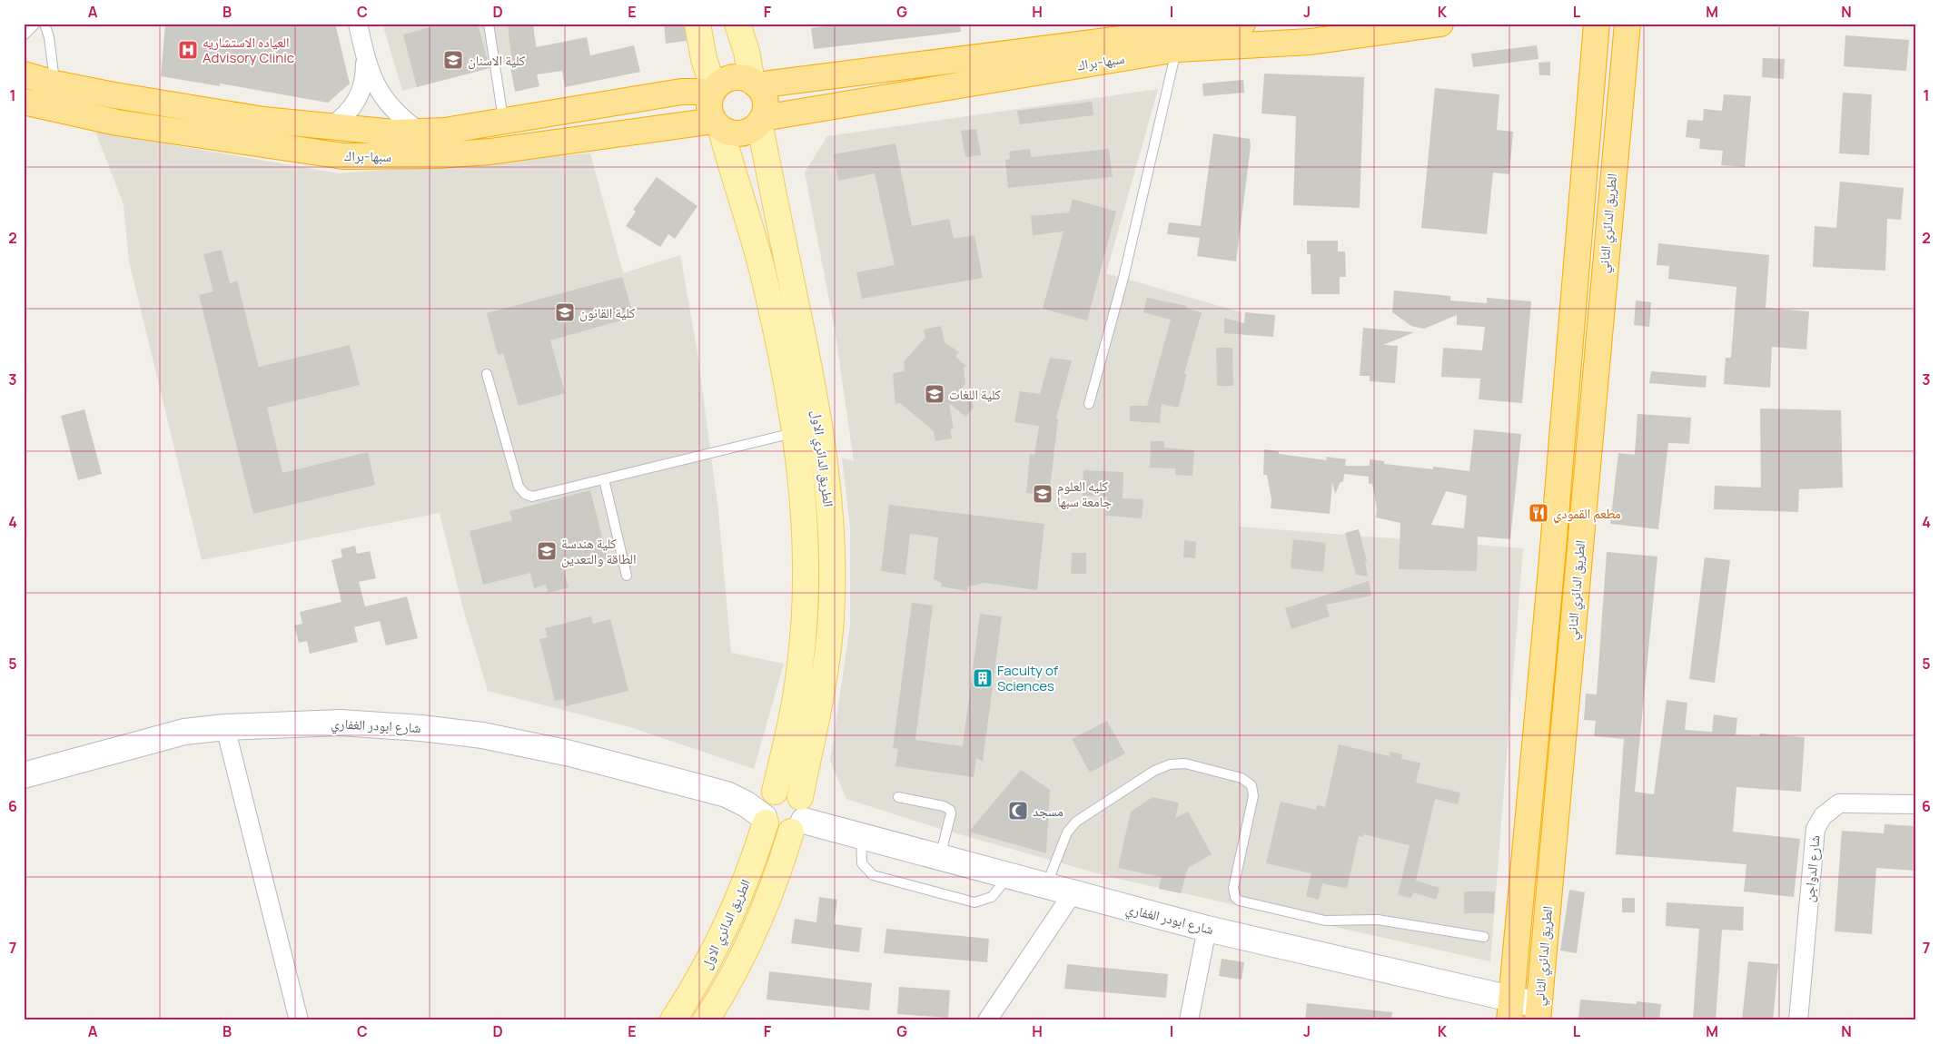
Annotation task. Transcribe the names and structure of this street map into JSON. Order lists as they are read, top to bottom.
{
  "streets": {
    "highway": ["سبها-براك", "الطريق الدائري الثاني"],
    "main road": ["الطريق الدائري الاول"],
    "street": ["شارع ابودر الغفاري", "شارع الدواجن"]
  },
  "crossings": [
    ["سبها-براك", "الطريق الدائري الاول"],
    ["الطريق الدائري الثاني", "شارع ابودر الغفاري"],
    ["الطريق الدائري الاول", "شارع ابودر الغفاري"]
  ],
  "places": {
    "hospital": ["العياده الاستشاريه Advisory Clinic"],
    "school or university": [
      "كلية الاسنان",
      "كلية القانون",
      "كلية اللغات",
      "كليه العلوم جامعة سبها",
      "كلية هندسة الطاقة والتعدين"
    ],
    "restaurant": ["مطعم القمودي"],
    "building": ["Faculty of Sciences"],
    "mosque": ["مسجد"]
  },
  "grid": {
    "columns": [
      "A",
      "B",
      "C",
      "D",
      "E",
      "F",
      "G",
      "H",
      "I",
      "J",
      "K",
      "L",
      "M",
      "N"
    ],
    "rows": [
      "1",
      "2",
      "3",
      "4",
      "5",
      "6",
      "7"
    ]
  }
}
